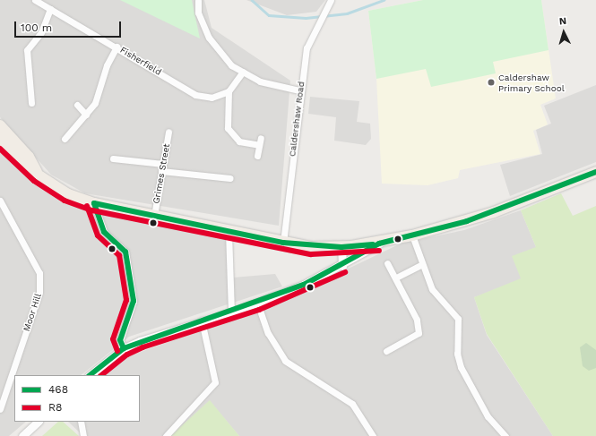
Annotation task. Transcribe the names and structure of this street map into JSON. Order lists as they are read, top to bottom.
{
  "streets": {
    "street": [
      "Fisherfield",
      "Caldershaw Road",
      "Grimes Street",
      "Moor Hill"
    ]
  },
  "places": ["Caldershaw Primary School"],
  "lines": ["transit line R8", "transit line 468"],
  "legend": ["468", "R8"],
  "scale_bar": "100 m",
  "north": "top"
}
